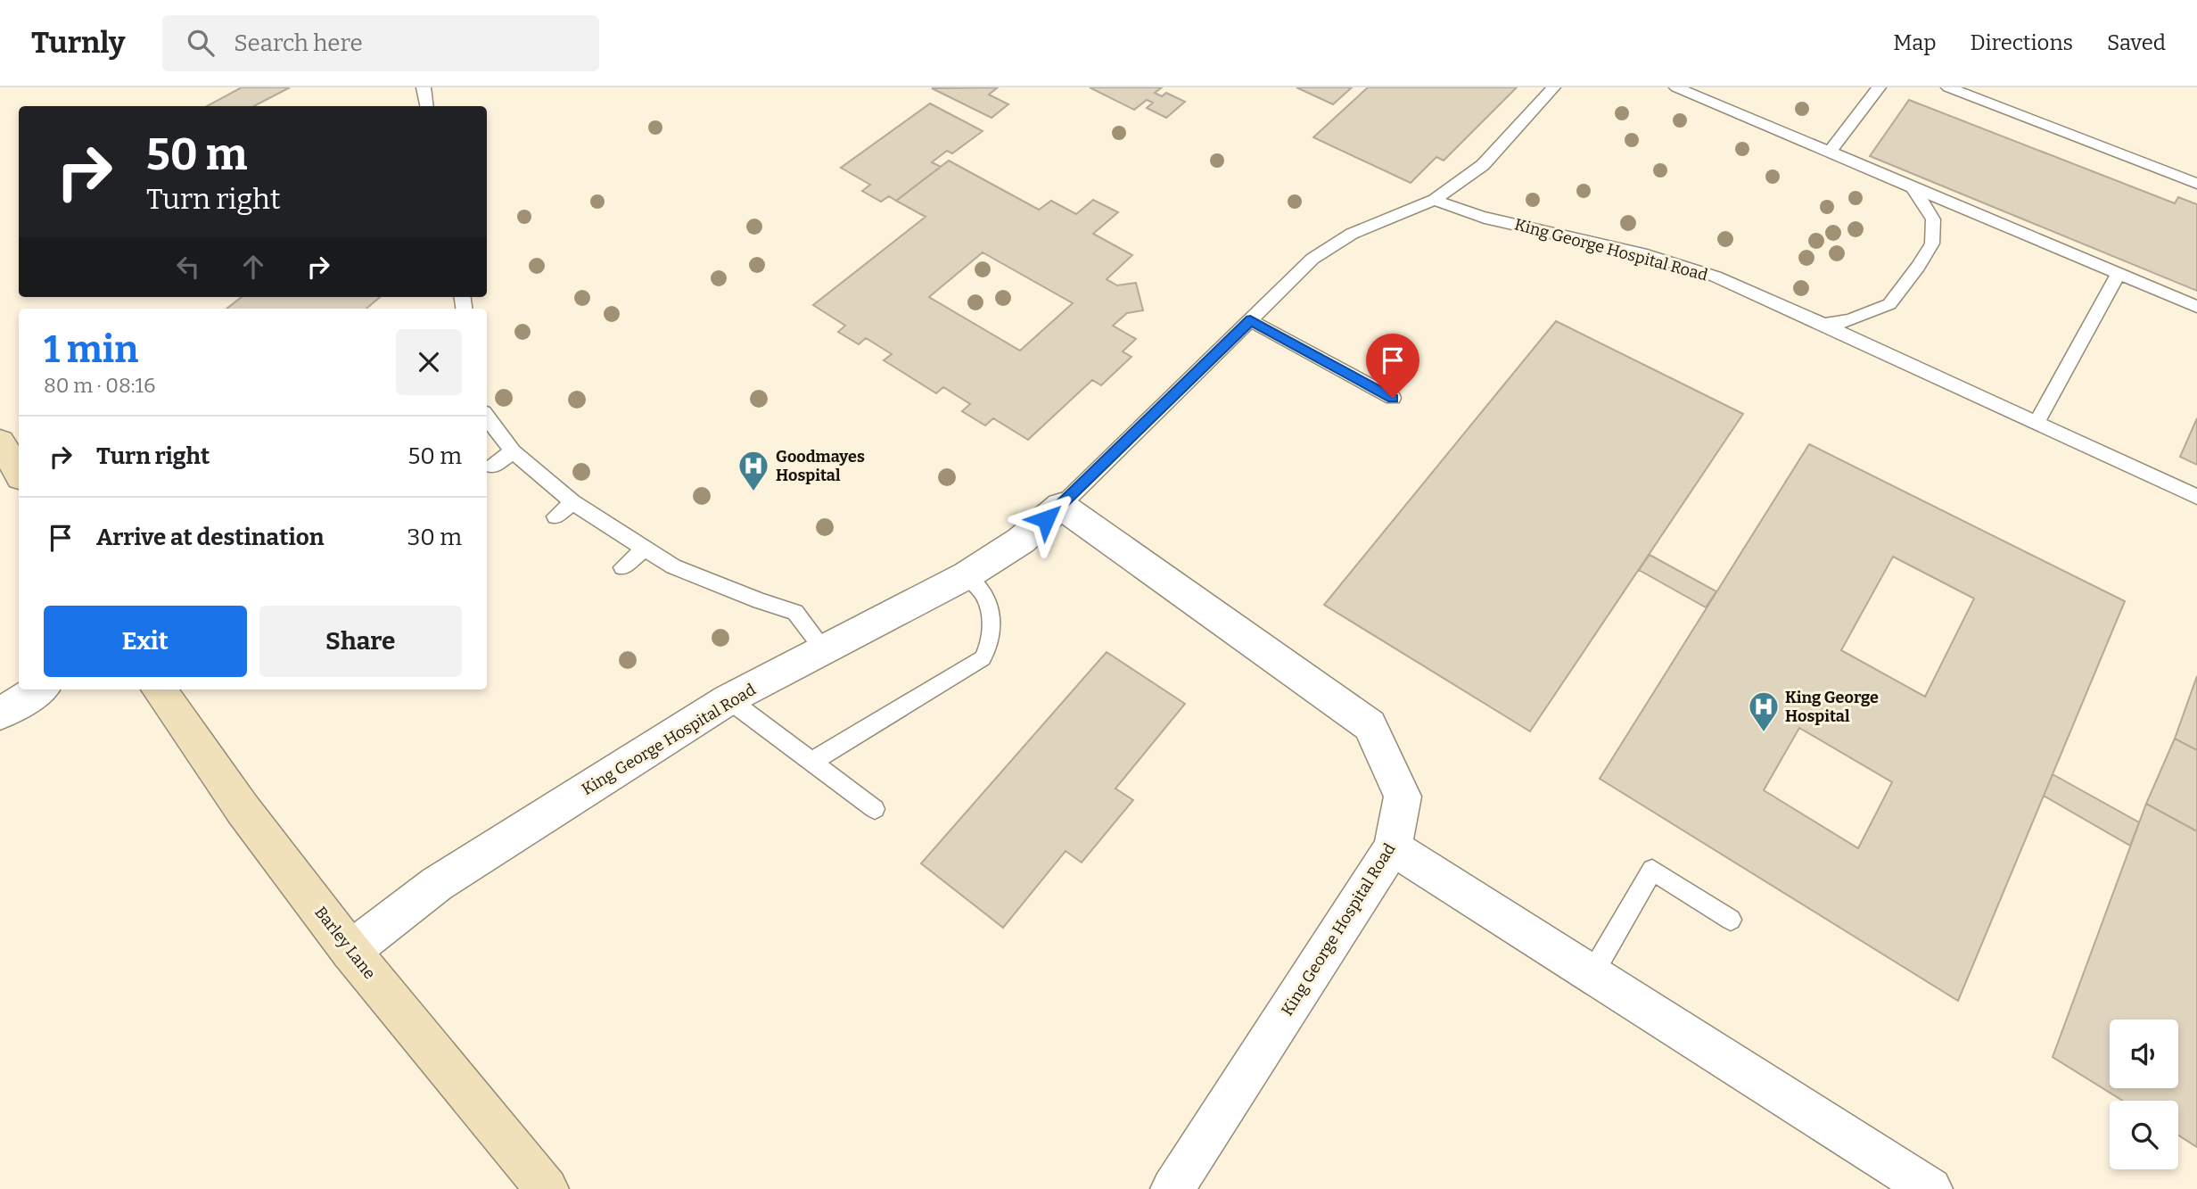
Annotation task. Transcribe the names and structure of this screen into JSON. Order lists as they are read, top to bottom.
{
  "streets": {
    "main road": ["Barley Lane"],
    "street": ["King George Hospital Road"]
  },
  "crossings": [
    ["King George Hospital Road", "Barley Lane"]
  ],
  "places": {
    "hospital": ["Goodmayes Hospital", "King George Hospital"]
  },
  "page": {
    "header": "Turnly",
    "search": "Search here",
    "nav": ["Map", "Directions", "Saved"],
    "turn": ["50 m", "Turn right"],
    "heading": ["1 min", "80 m · 08:16"],
    "list": [
      {
        "name": "Turn right",
        "value": "50 m"
      },
      {
        "name": "Arrive at destination",
        "value": "30 m"
      }
    ],
    "buttons": ["Exit", "Share"]
  }
}
